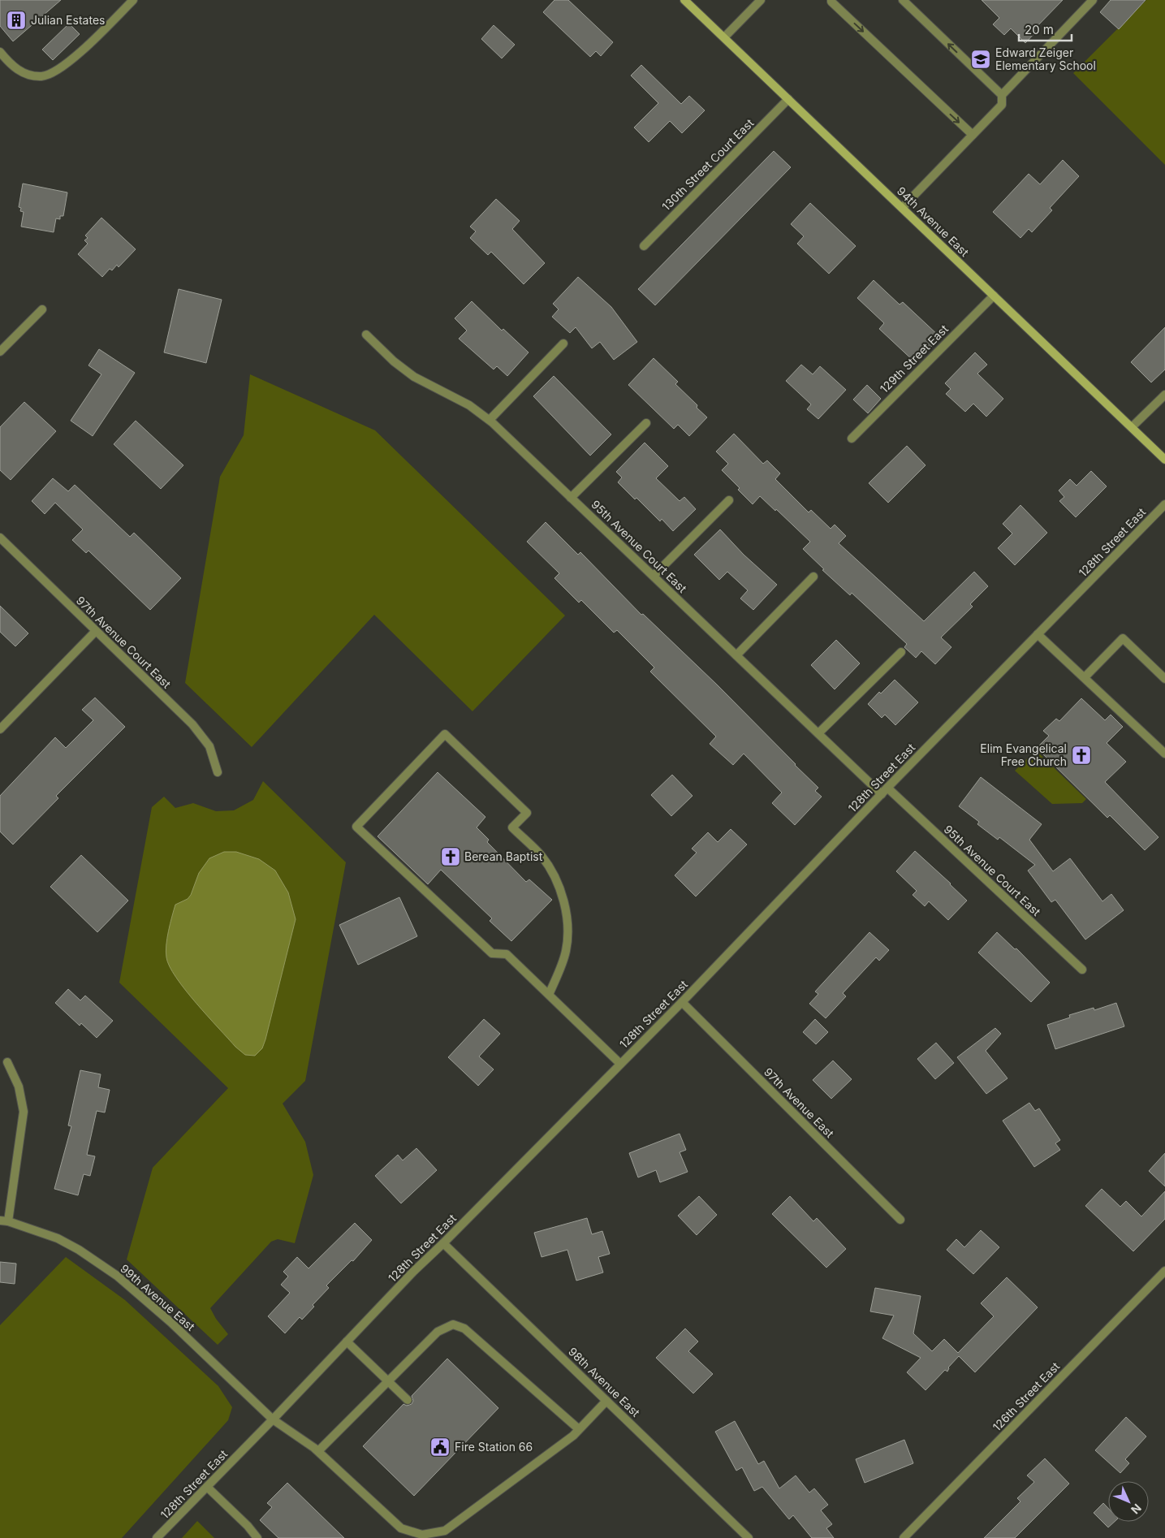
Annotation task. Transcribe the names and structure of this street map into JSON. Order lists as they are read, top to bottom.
{
  "streets": {
    "main road": ["94th Avenue East"],
    "street": [
      "130th Street Court East",
      "129th Street East",
      "128th Street East",
      "95th Avenue Court East",
      "97th Avenue Court East",
      "97th Avenue East",
      "99th Avenue East",
      "98th Avenue East",
      "126th Street East"
    ]
  },
  "crossings": [
    ["130th Street Court East", "94th Avenue East"],
    ["94th Avenue East", "129th Street East"],
    ["128th Street East", "95th Avenue Court East"],
    ["128th Street East", "97th Avenue East"],
    ["128th Street East", "99th Avenue East"],
    ["128th Street East", "98th Avenue East"],
    ["99th Avenue East", "98th Avenue East"]
  ],
  "places": {
    "building": ["Julian Estates"],
    "school or university": ["Edward Zeiger Elementary School"],
    "church": ["Elim Evangelical Free Church", "Berean Baptist"],
    "public building": ["Fire Station 66"]
  },
  "scale_bar": "20 m",
  "north": "bottom right"
}
